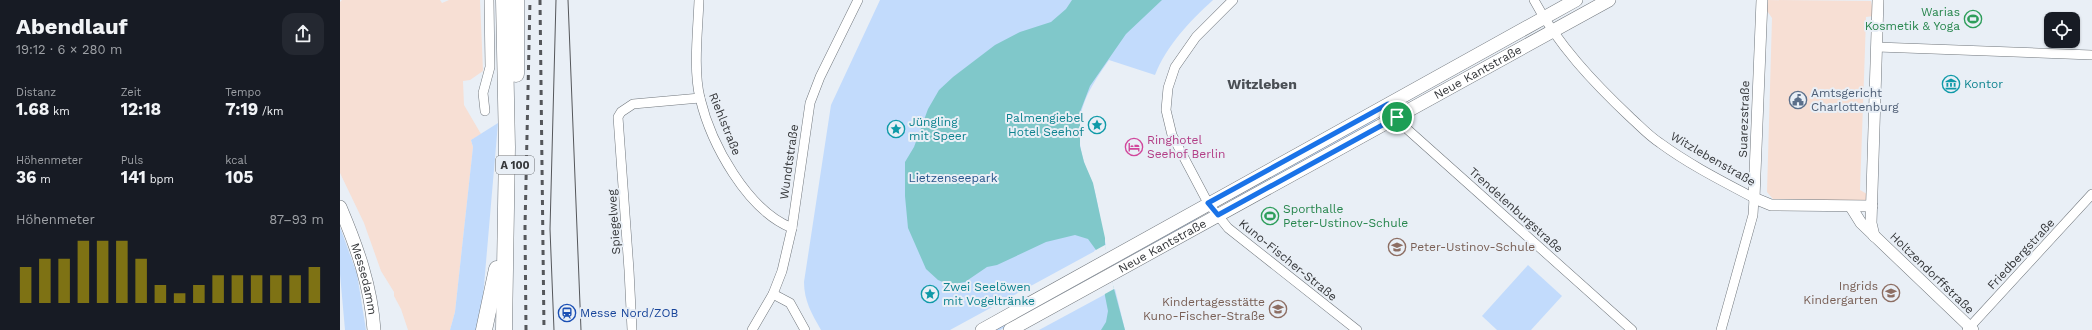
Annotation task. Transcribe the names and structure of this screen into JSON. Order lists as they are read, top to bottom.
{
  "streets": {
    "highway": ["A 100"],
    "main road": ["Neue Kantstraße", "Messedamm"],
    "street": [
      "Suarezstraße",
      "Riehlstraße",
      "Witzlebenstraße",
      "Wundtstraße",
      "Trendelenburgstraße",
      "Spiegelweg",
      "Friedbergstraße",
      "Kuno-Fischer-Straße",
      "Holtzendorffstraße"
    ]
  },
  "crossings": [
    ["Neue Kantstraße", "Witzlebenstraße"],
    ["Neue Kantstraße", "Trendelenburgstraße"],
    ["Neue Kantstraße", "Kuno-Fischer-Straße"],
    ["Suarezstraße", "Witzlebenstraße"],
    ["Riehlstraße", "Wundtstraße"],
    ["Riehlstraße", "Spiegelweg"],
    ["Witzlebenstraße", "Holtzendorffstraße"],
    ["Friedbergstraße", "Holtzendorffstraße"]
  ],
  "districts": ["Witzleben"],
  "parks": ["Lietzenseepark"],
  "places": {
    "sports": ["Warias Kosmetik & Yoga", "Sporthalle Peter-Ustinov-Schule"],
    "museum": ["Kontor"],
    "public building": ["Amtsgericht Charlottenburg"],
    "place": ["Palmengiebel Hotel Seehof", "Jüngling mit Speer", "Zwei Seelöwen mit Vogeltränke"],
    "hotel": ["Ringhotel Seehof Berlin"],
    "school or university": ["Peter-Ustinov-Schule", "Ingrids Kindergarten", "Kindertagesstätte Kuno-Fischer-Straße"],
    "station": ["Messe Nord/ZOB"]
  },
  "page": {
    "heading": ["Abendlauf", "19:12 · 6 × 280 m"],
    "stats": [
      ["Distanz", "1.68 km"],
      ["Zeit", "12:18"],
      ["Tempo", "7:19 /km"],
      ["Höhenmeter", "36 m"],
      ["Puls", "141 bpm"],
      ["kcal", "105"]
    ],
    "chart": ["Höhenmeter", "87–93 m"]
  }
}
